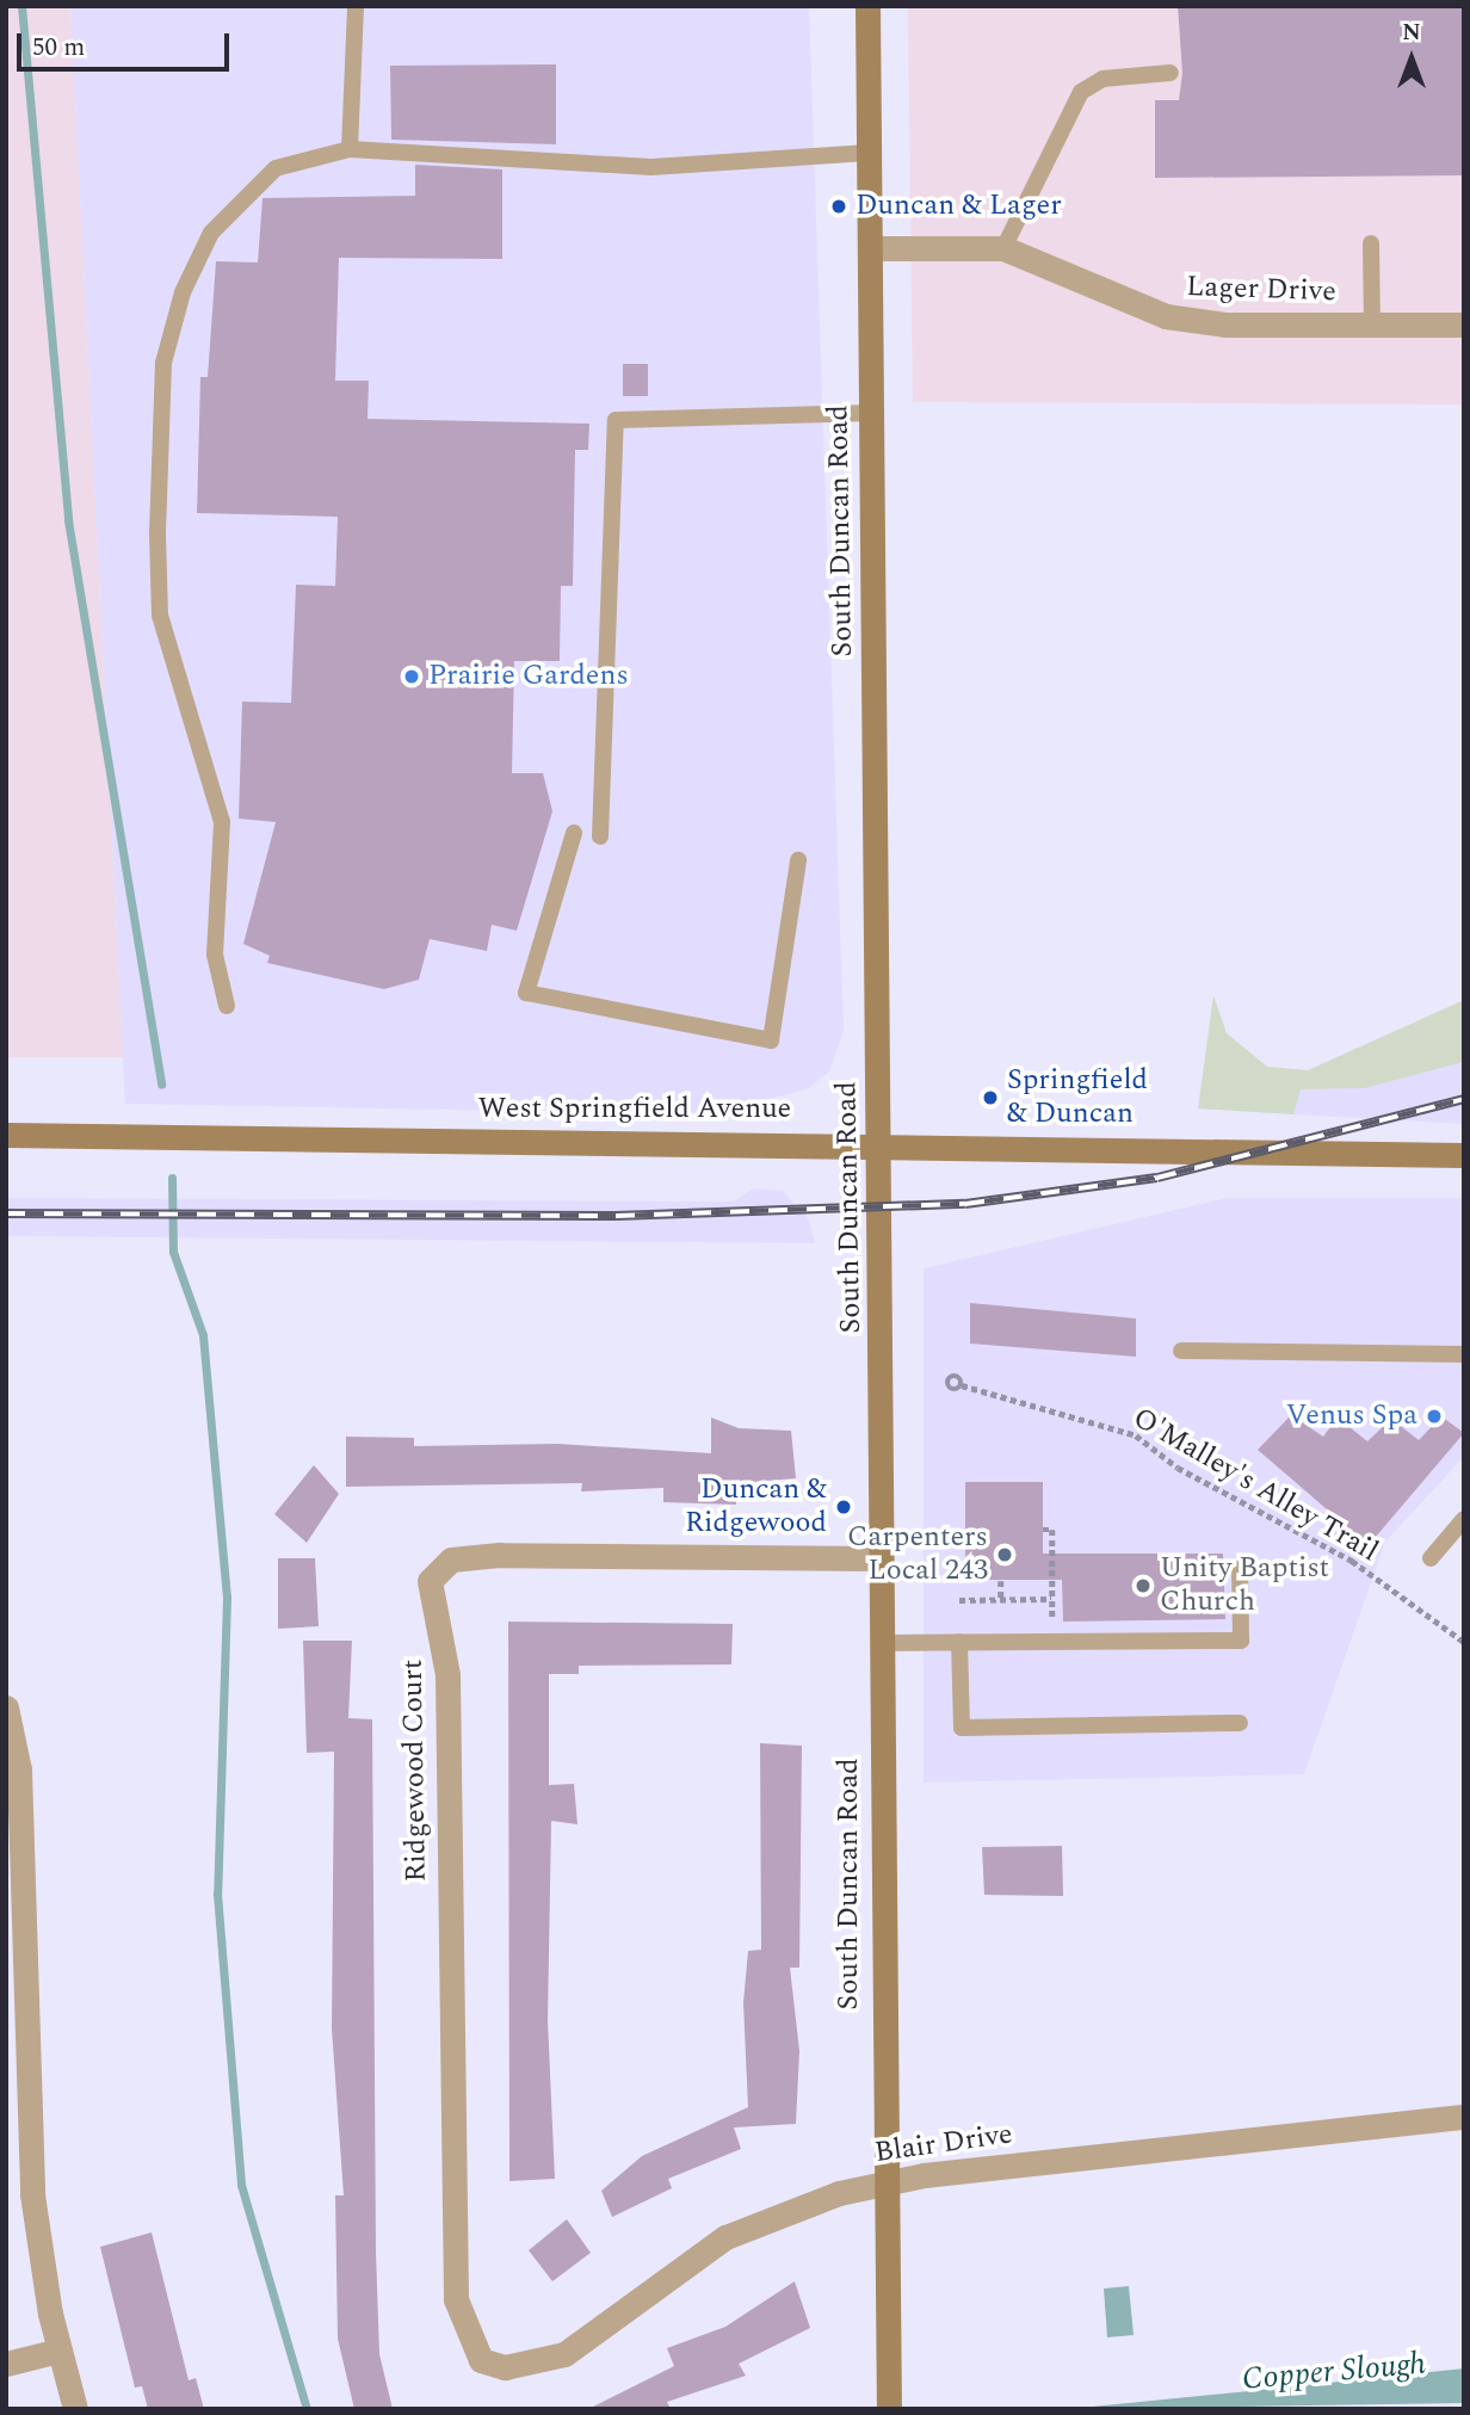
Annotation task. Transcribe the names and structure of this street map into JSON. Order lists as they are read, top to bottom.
{
  "streets": {
    "main road": ["South Duncan Road", "West Springfield Avenue"],
    "street": ["Lager Drive", "Ridgewood Court", "Blair Drive"],
    "path": ["O'Malley's Alley Trail"]
  },
  "crossings": [
    ["Lager Drive", "South Duncan Road"],
    ["South Duncan Road", "West Springfield Avenue"],
    ["South Duncan Road", "Ridgewood Court"],
    ["South Duncan Road", "Blair Drive"],
    ["Ridgewood Court", "Blair Drive"]
  ],
  "water": ["Copper Slough"],
  "places": [
    "Duncan & Lager",
    "Prairie Gardens",
    "Springfield & Duncan",
    "Venus Spa",
    "Duncan & Ridgewood",
    "Carpenters Local 243",
    "Unity Baptist Church"
  ],
  "scale_bar": "50 m",
  "north": "top"
}
